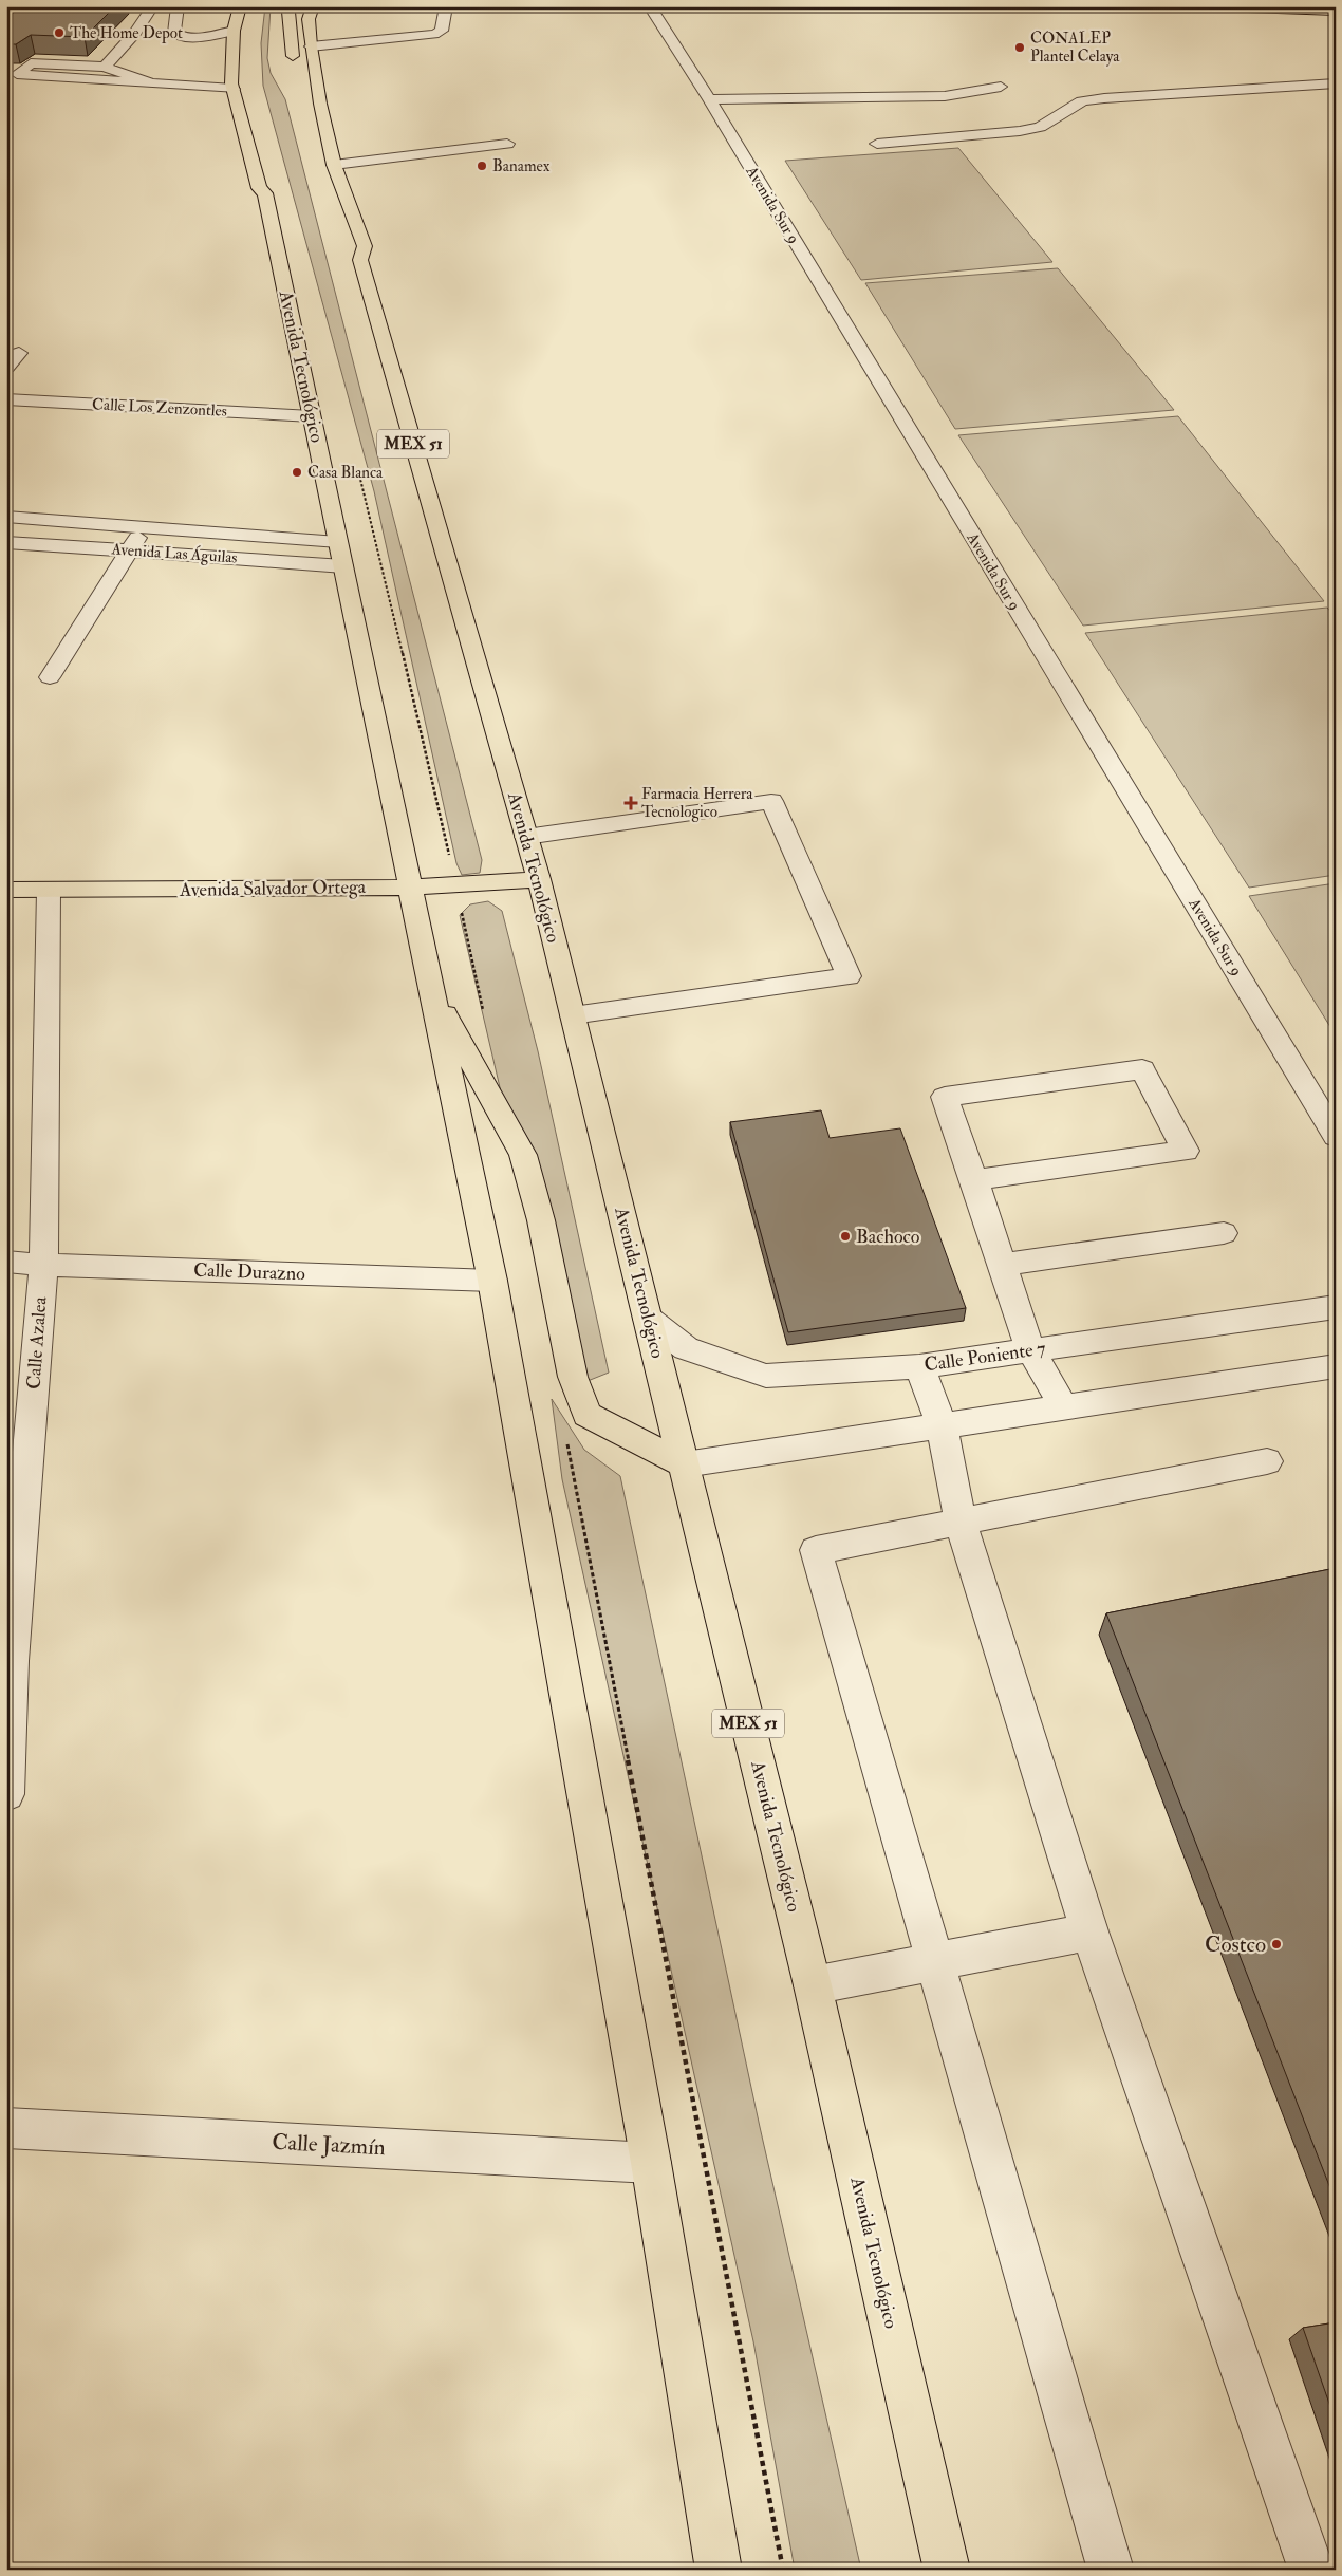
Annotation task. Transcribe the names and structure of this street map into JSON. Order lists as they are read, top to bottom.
{
  "streets": {
    "main road": ["Avenida Tecnológico", "MEX 51", "Avenida Salvador Ortega"],
    "street": [
      "Avenida Sur 9",
      "Calle Los Zenzontles",
      "Avenida Las Águilas",
      "Calle Durazno",
      "Calle Azalea",
      "Calle Poniente 7",
      "Calle Jazmín"
    ]
  },
  "crossings": [
    ["Avenida Tecnológico", "Calle Los Zenzontles"],
    ["Avenida Tecnológico", "Avenida Las Águilas"],
    ["Avenida Tecnológico", "Avenida Salvador Ortega"],
    ["Avenida Tecnológico", "Calle Durazno"],
    ["Avenida Tecnológico", "Calle Poniente 7"],
    ["Avenida Tecnológico", "Calle Jazmín"],
    ["Avenida Salvador Ortega", "Calle Azalea"],
    ["Calle Durazno", "Calle Azalea"]
  ],
  "places": {
    "other": [
      "The Home Depot",
      "CONALEP Plantel Celaya",
      "Banamex",
      "Casa Blanca",
      "Bachoco",
      "Costco"
    ],
    "health": ["Farmacia Herrera Tecnologico"]
  }
}
